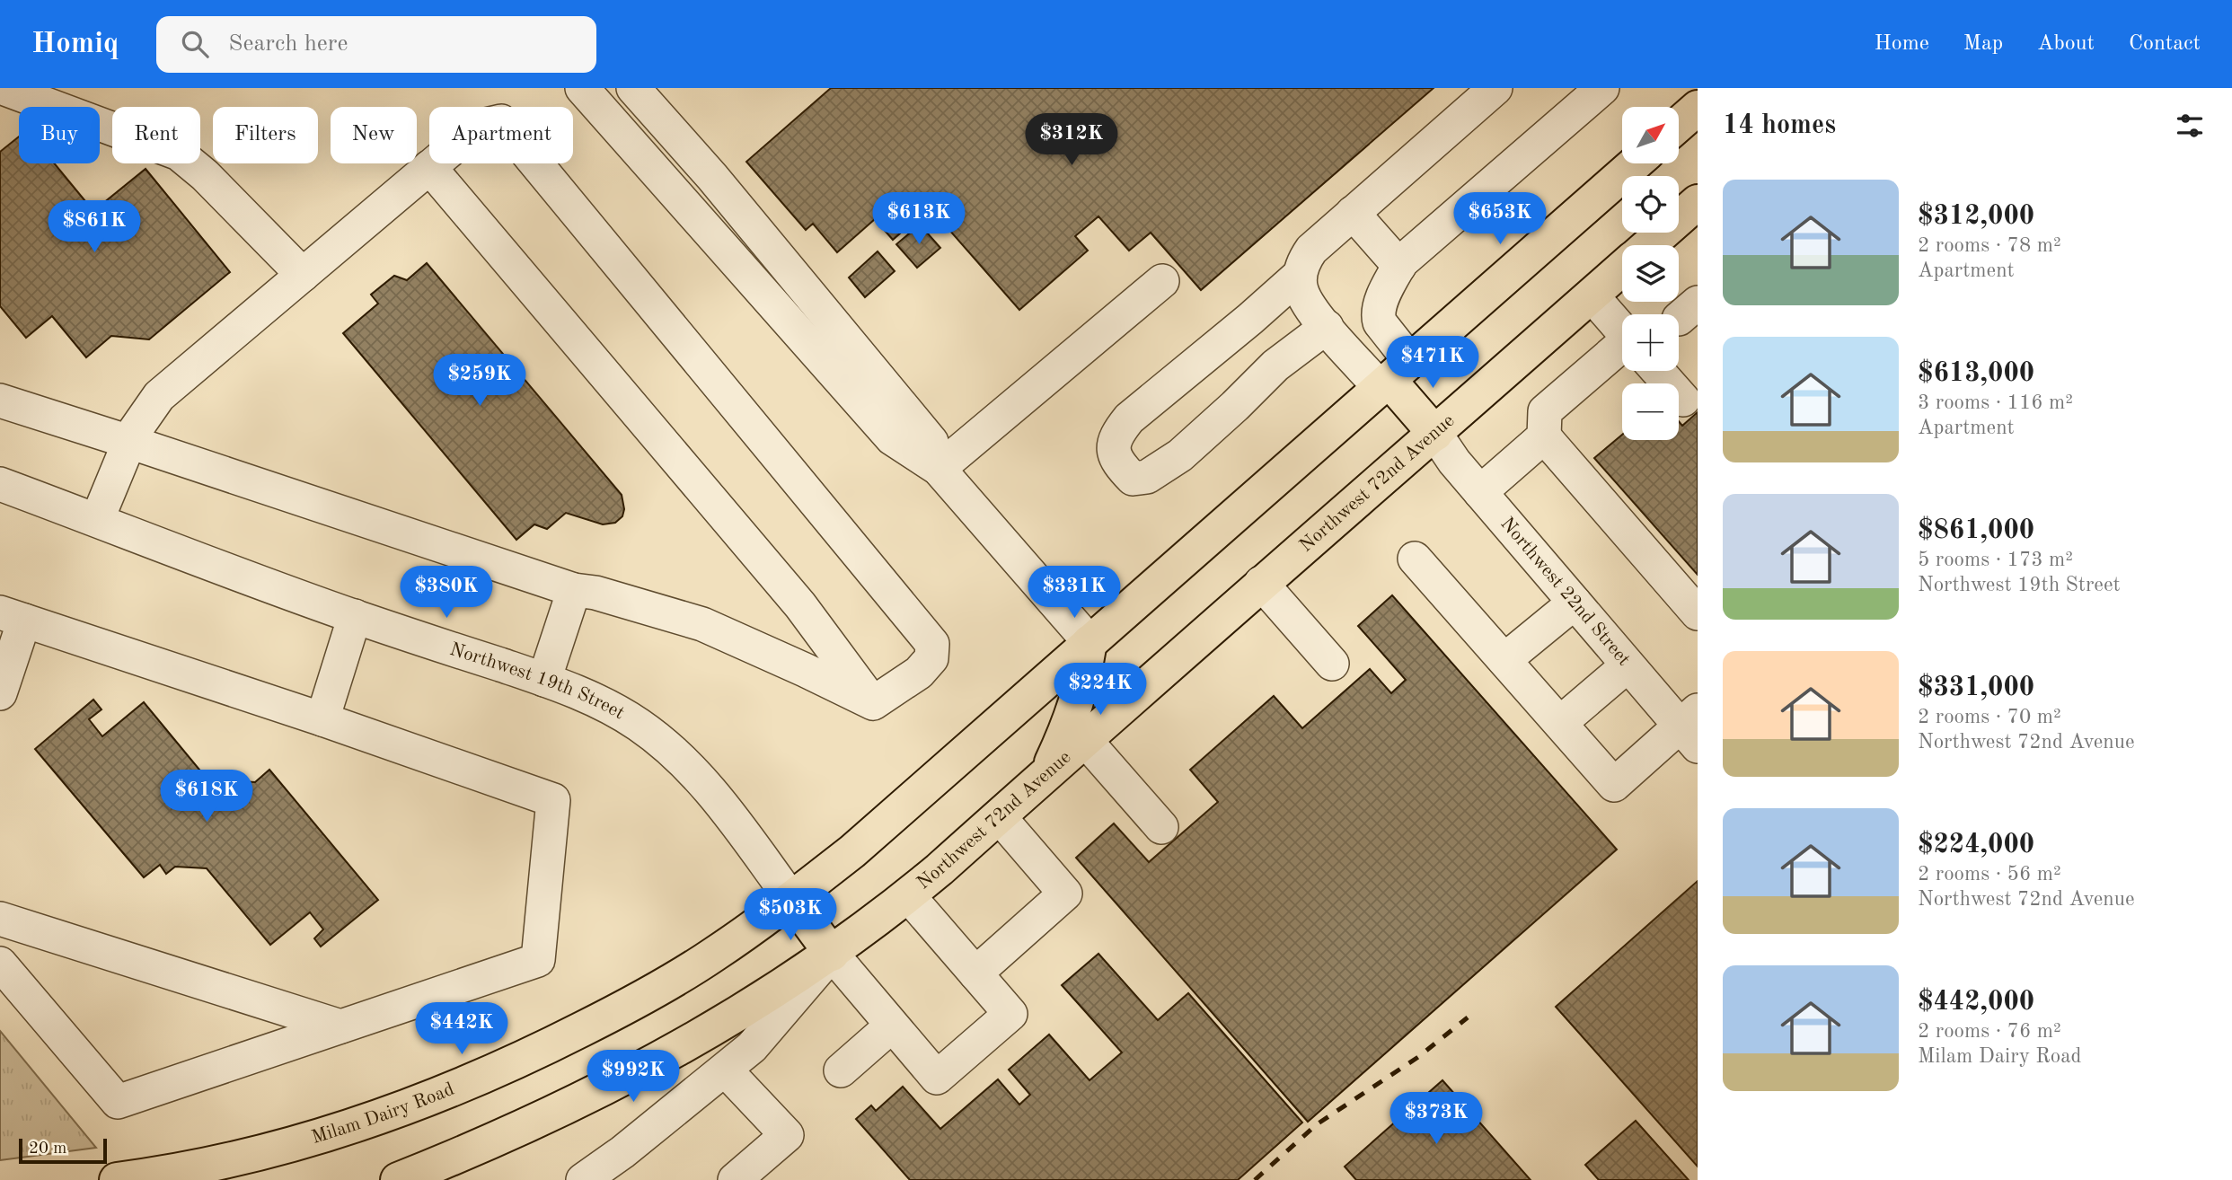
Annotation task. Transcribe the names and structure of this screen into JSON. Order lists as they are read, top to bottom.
{
  "streets": {
    "main road": ["Northwest 72nd Avenue", "Milam Dairy Road"],
    "street": ["Northwest 22nd Street", "Northwest 19th Street"]
  },
  "crossings": [
    ["Northwest 72nd Avenue", "Northwest 22nd Street"],
    ["Northwest 19th Street", "Milam Dairy Road"]
  ],
  "scale_bar": "20 m",
  "north": "top right",
  "page": {
    "header": "Homiq",
    "search": "Search here",
    "nav": [
      "Home",
      "Map",
      "About",
      "Contact"
    ],
    "heading": "14 homes",
    "map_buttons": ["+", "−"],
    "chip": [
      "Buy",
      "Rent",
      "Filters",
      "New",
      "Apartment"
    ],
    "price": [
      "$312K",
      "$613K",
      "$653K",
      "$861K",
      "$471K",
      "$259K",
      "$380K",
      "$331K",
      "$224K",
      "$618K",
      "$503K",
      "$442K",
      "$992K",
      "$373K"
    ],
    "list": [
      {
        "name": "$312,000",
        "note": "2 rooms · 78 m² · Apartment"
      },
      {
        "name": "$613,000",
        "note": "3 rooms · 116 m² · Apartment"
      },
      {
        "name": "$861,000",
        "note": "5 rooms · 173 m² · Northwest 19th Street"
      },
      {
        "name": "$331,000",
        "note": "2 rooms · 70 m² · Northwest 72nd Avenue"
      },
      {
        "name": "$224,000",
        "note": "2 rooms · 56 m² · Northwest 72nd Avenue"
      },
      {
        "name": "$442,000",
        "note": "2 rooms · 76 m² · Milam Dairy Road"
      }
    ],
    "scale": "20 m"
  }
}
